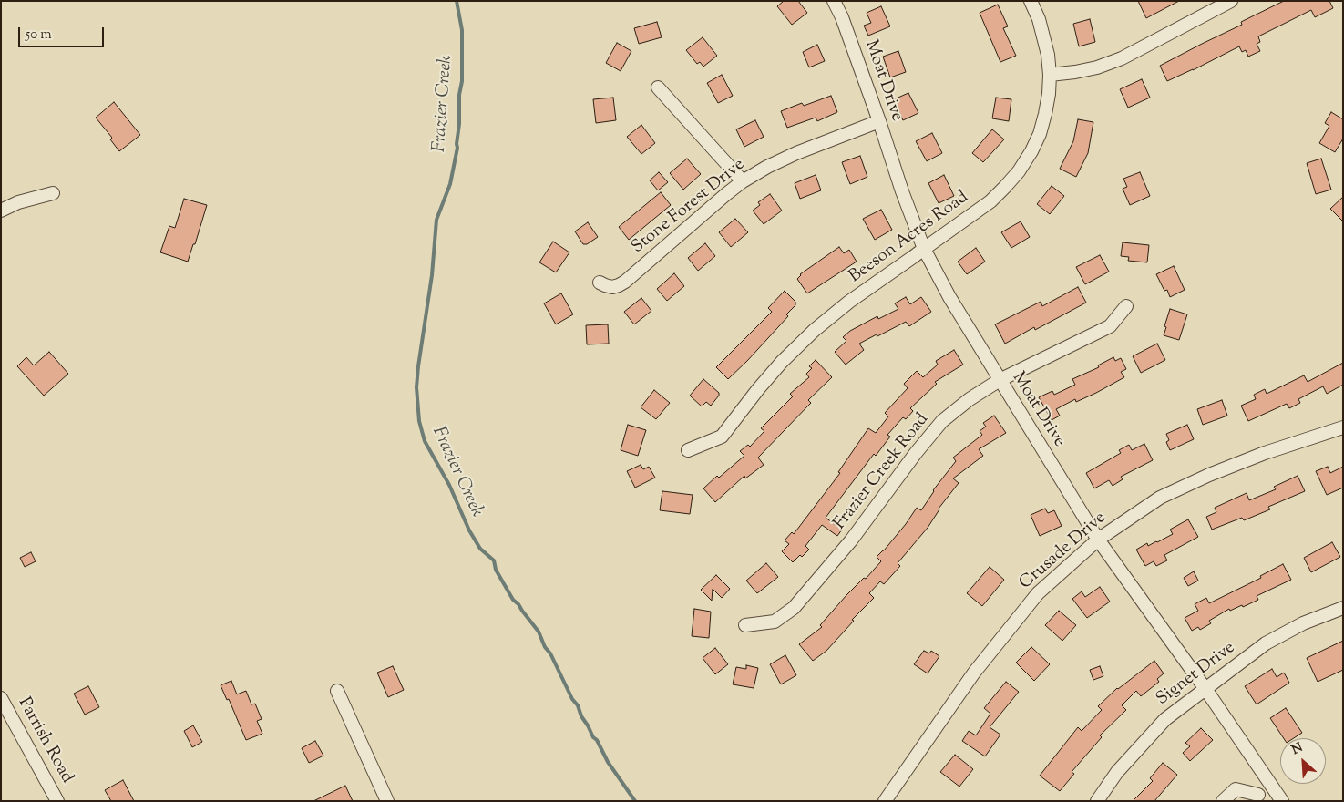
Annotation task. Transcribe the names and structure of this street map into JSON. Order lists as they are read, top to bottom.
{
  "streets": {
    "street": [
      "Moat Drive",
      "Stone Forest Drive",
      "Beeson Acres Road",
      "Frazier Creek Road",
      "Crusade Drive",
      "Signet Drive",
      "Parrish Road"
    ]
  },
  "crossings": [
    ["Moat Drive", "Stone Forest Drive"],
    ["Moat Drive", "Beeson Acres Road"],
    ["Moat Drive", "Frazier Creek Road"],
    ["Moat Drive", "Crusade Drive"],
    ["Moat Drive", "Signet Drive"]
  ],
  "water": ["Frazier Creek"],
  "scale_bar": "50 m",
  "north": "top left"
}
